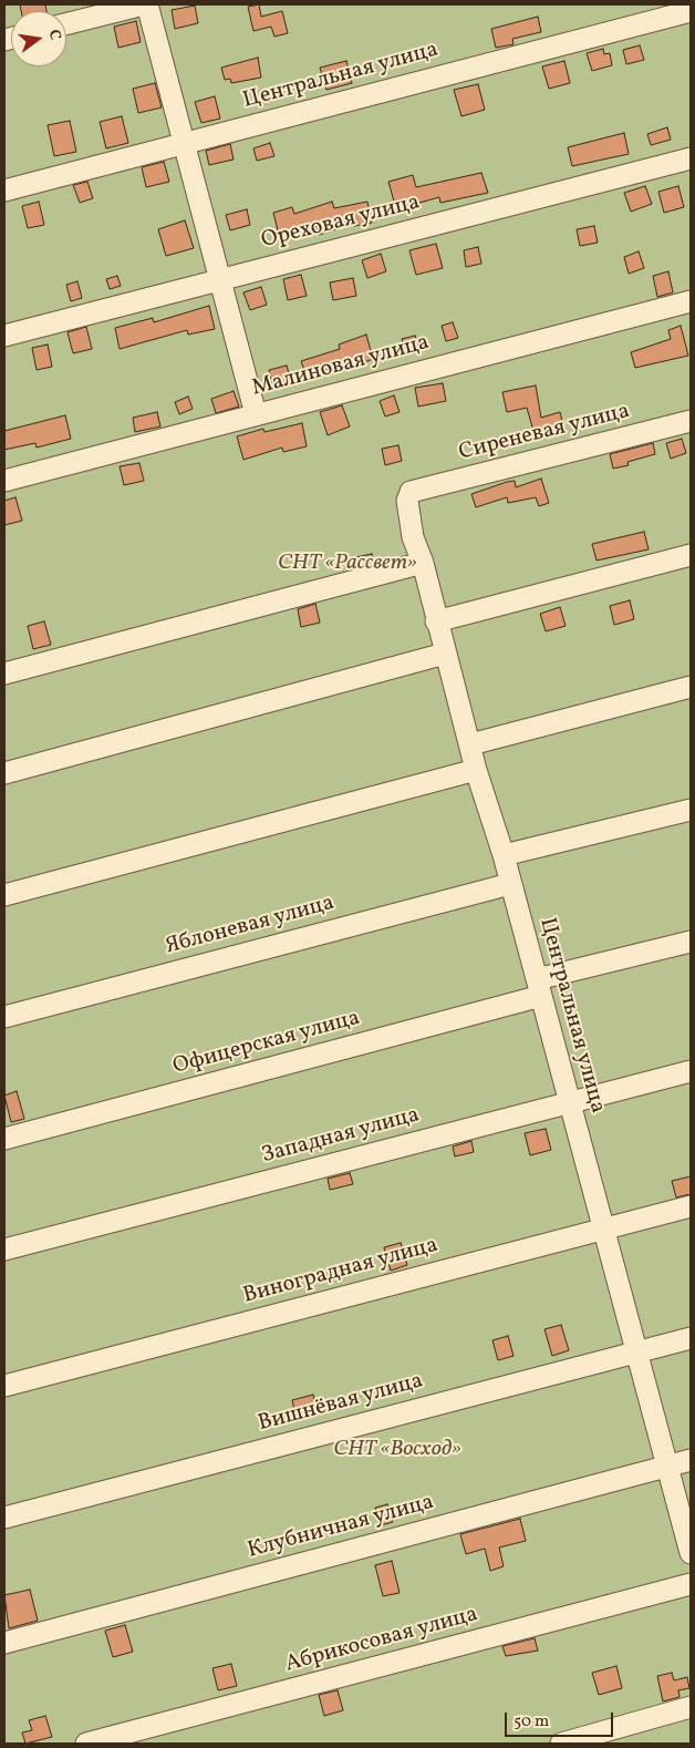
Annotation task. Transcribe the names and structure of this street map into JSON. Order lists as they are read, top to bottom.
{
  "streets": {
    "street": [
      "Центральная улица",
      "Ореховая улица",
      "Малиновая улица",
      "Сиреневая улица",
      "Яблоневая улица",
      "Офицерская улица",
      "Западная улица",
      "Виноградная улица",
      "Вишнёвая улица",
      "Клубничная улица",
      "Абрикосовая улица"
    ]
  },
  "crossings": [
    ["Центральная улица", "Сиреневая улица"],
    ["Центральная улица", "Яблоневая улица"],
    ["Центральная улица", "Офицерская улица"],
    ["Центральная улица", "Западная улица"],
    ["Центральная улица", "Виноградная улица"],
    ["Центральная улица", "Вишнёвая улица"],
    ["Центральная улица", "Клубничная улица"]
  ],
  "parks": ["СНТ «Рассвет»", "СНТ «Восход»"],
  "scale_bar": "50 m",
  "north": "right"
}
